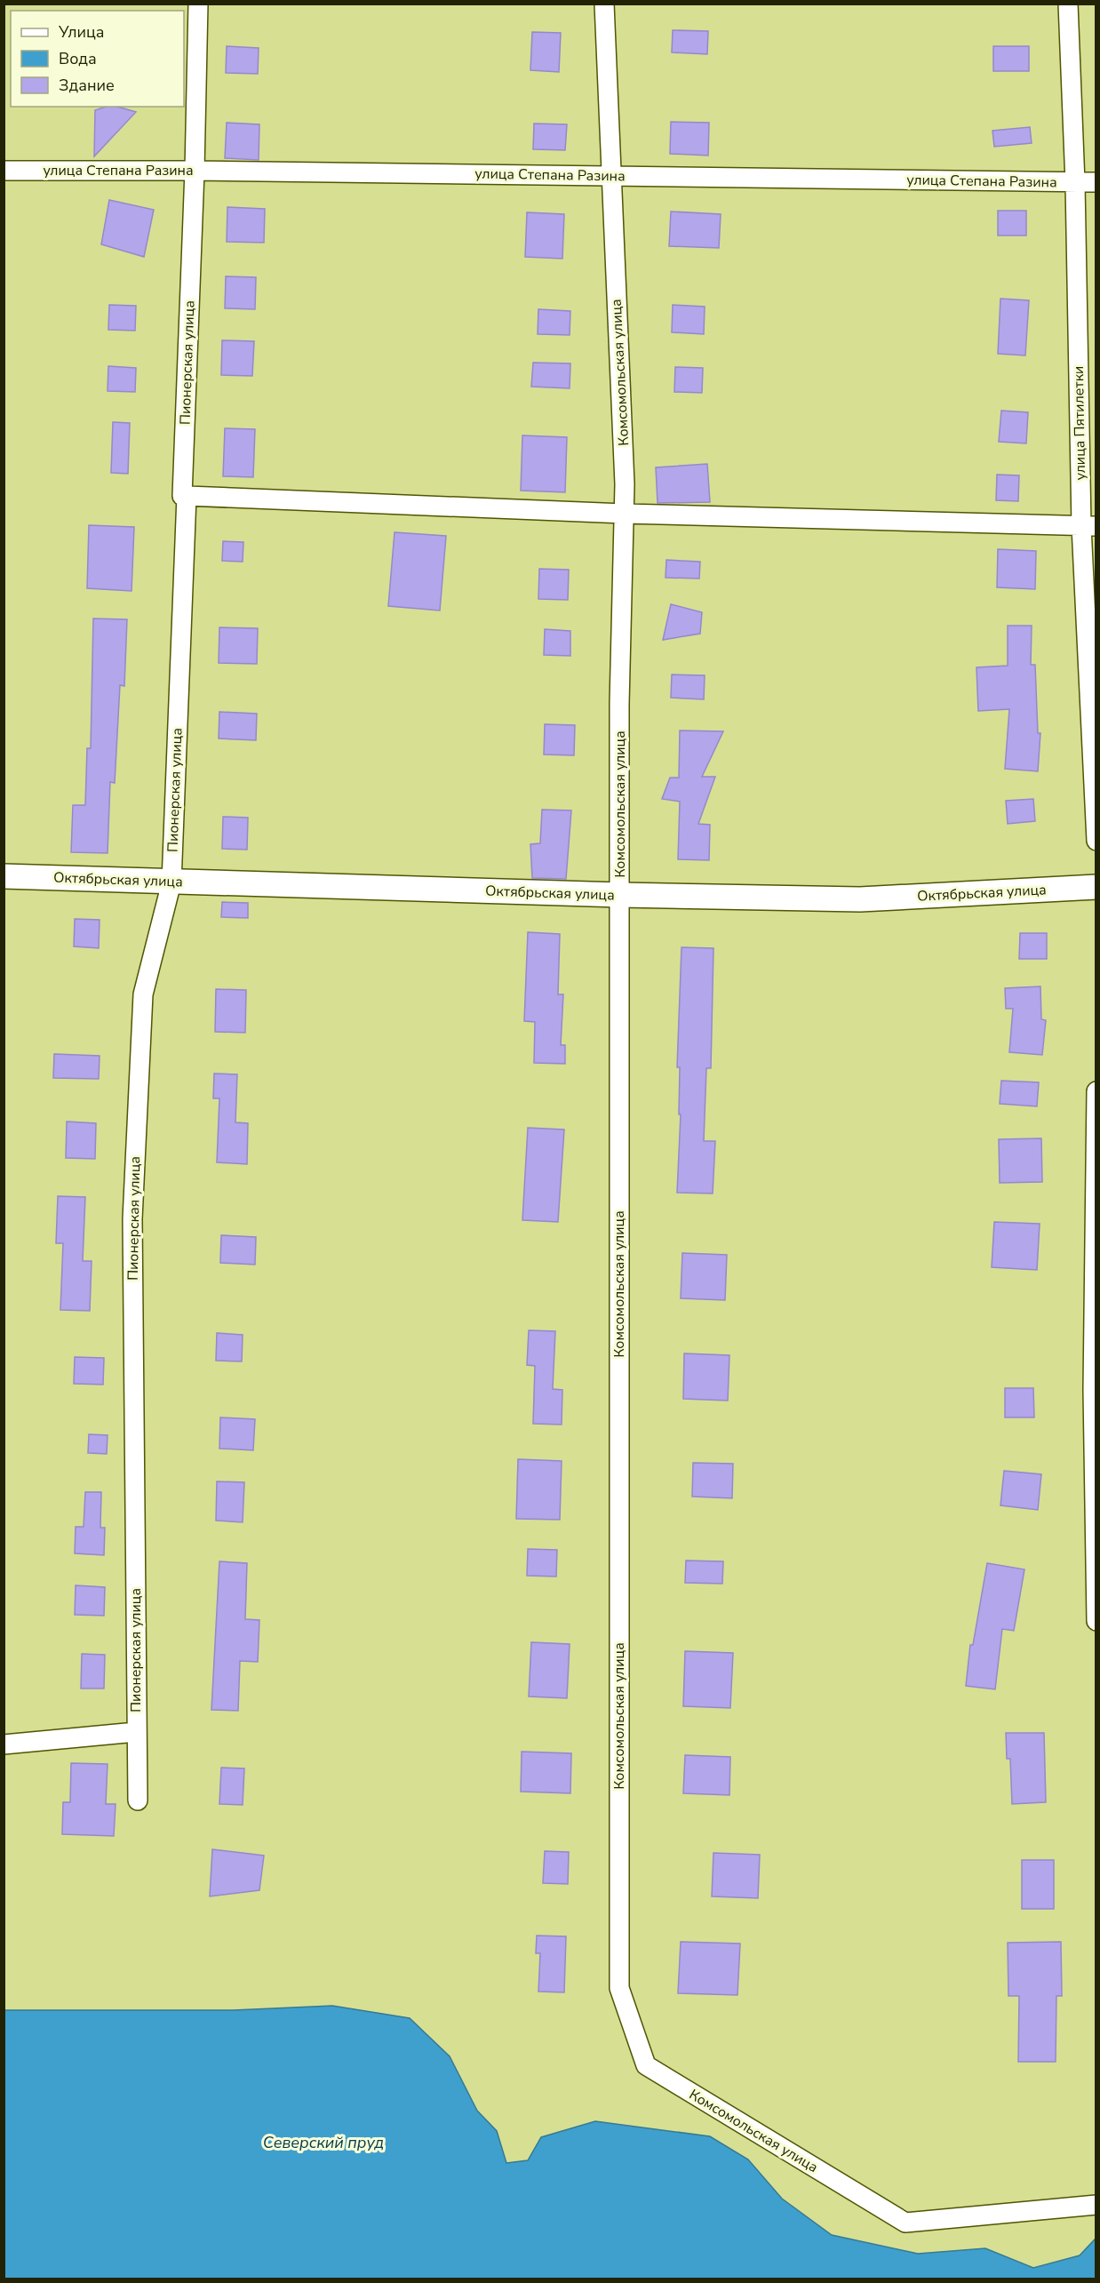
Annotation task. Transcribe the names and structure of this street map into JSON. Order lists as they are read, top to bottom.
{
  "streets": {
    "street": [
      "улица Степана Разина",
      "Пионерская улица",
      "Комсомольская улица",
      "улица Пятилетки",
      "Октябрьская улица"
    ]
  },
  "crossings": [
    ["улица Степана Разина", "Пионерская улица"],
    ["улица Степана Разина", "Комсомольская улица"],
    ["улица Степана Разина", "улица Пятилетки"],
    ["Пионерская улица", "Октябрьская улица"],
    ["Комсомольская улица", "Октябрьская улица"]
  ],
  "water": ["Северский пруд"],
  "legend": ["Улица", "Вода", "Здание"]
}
